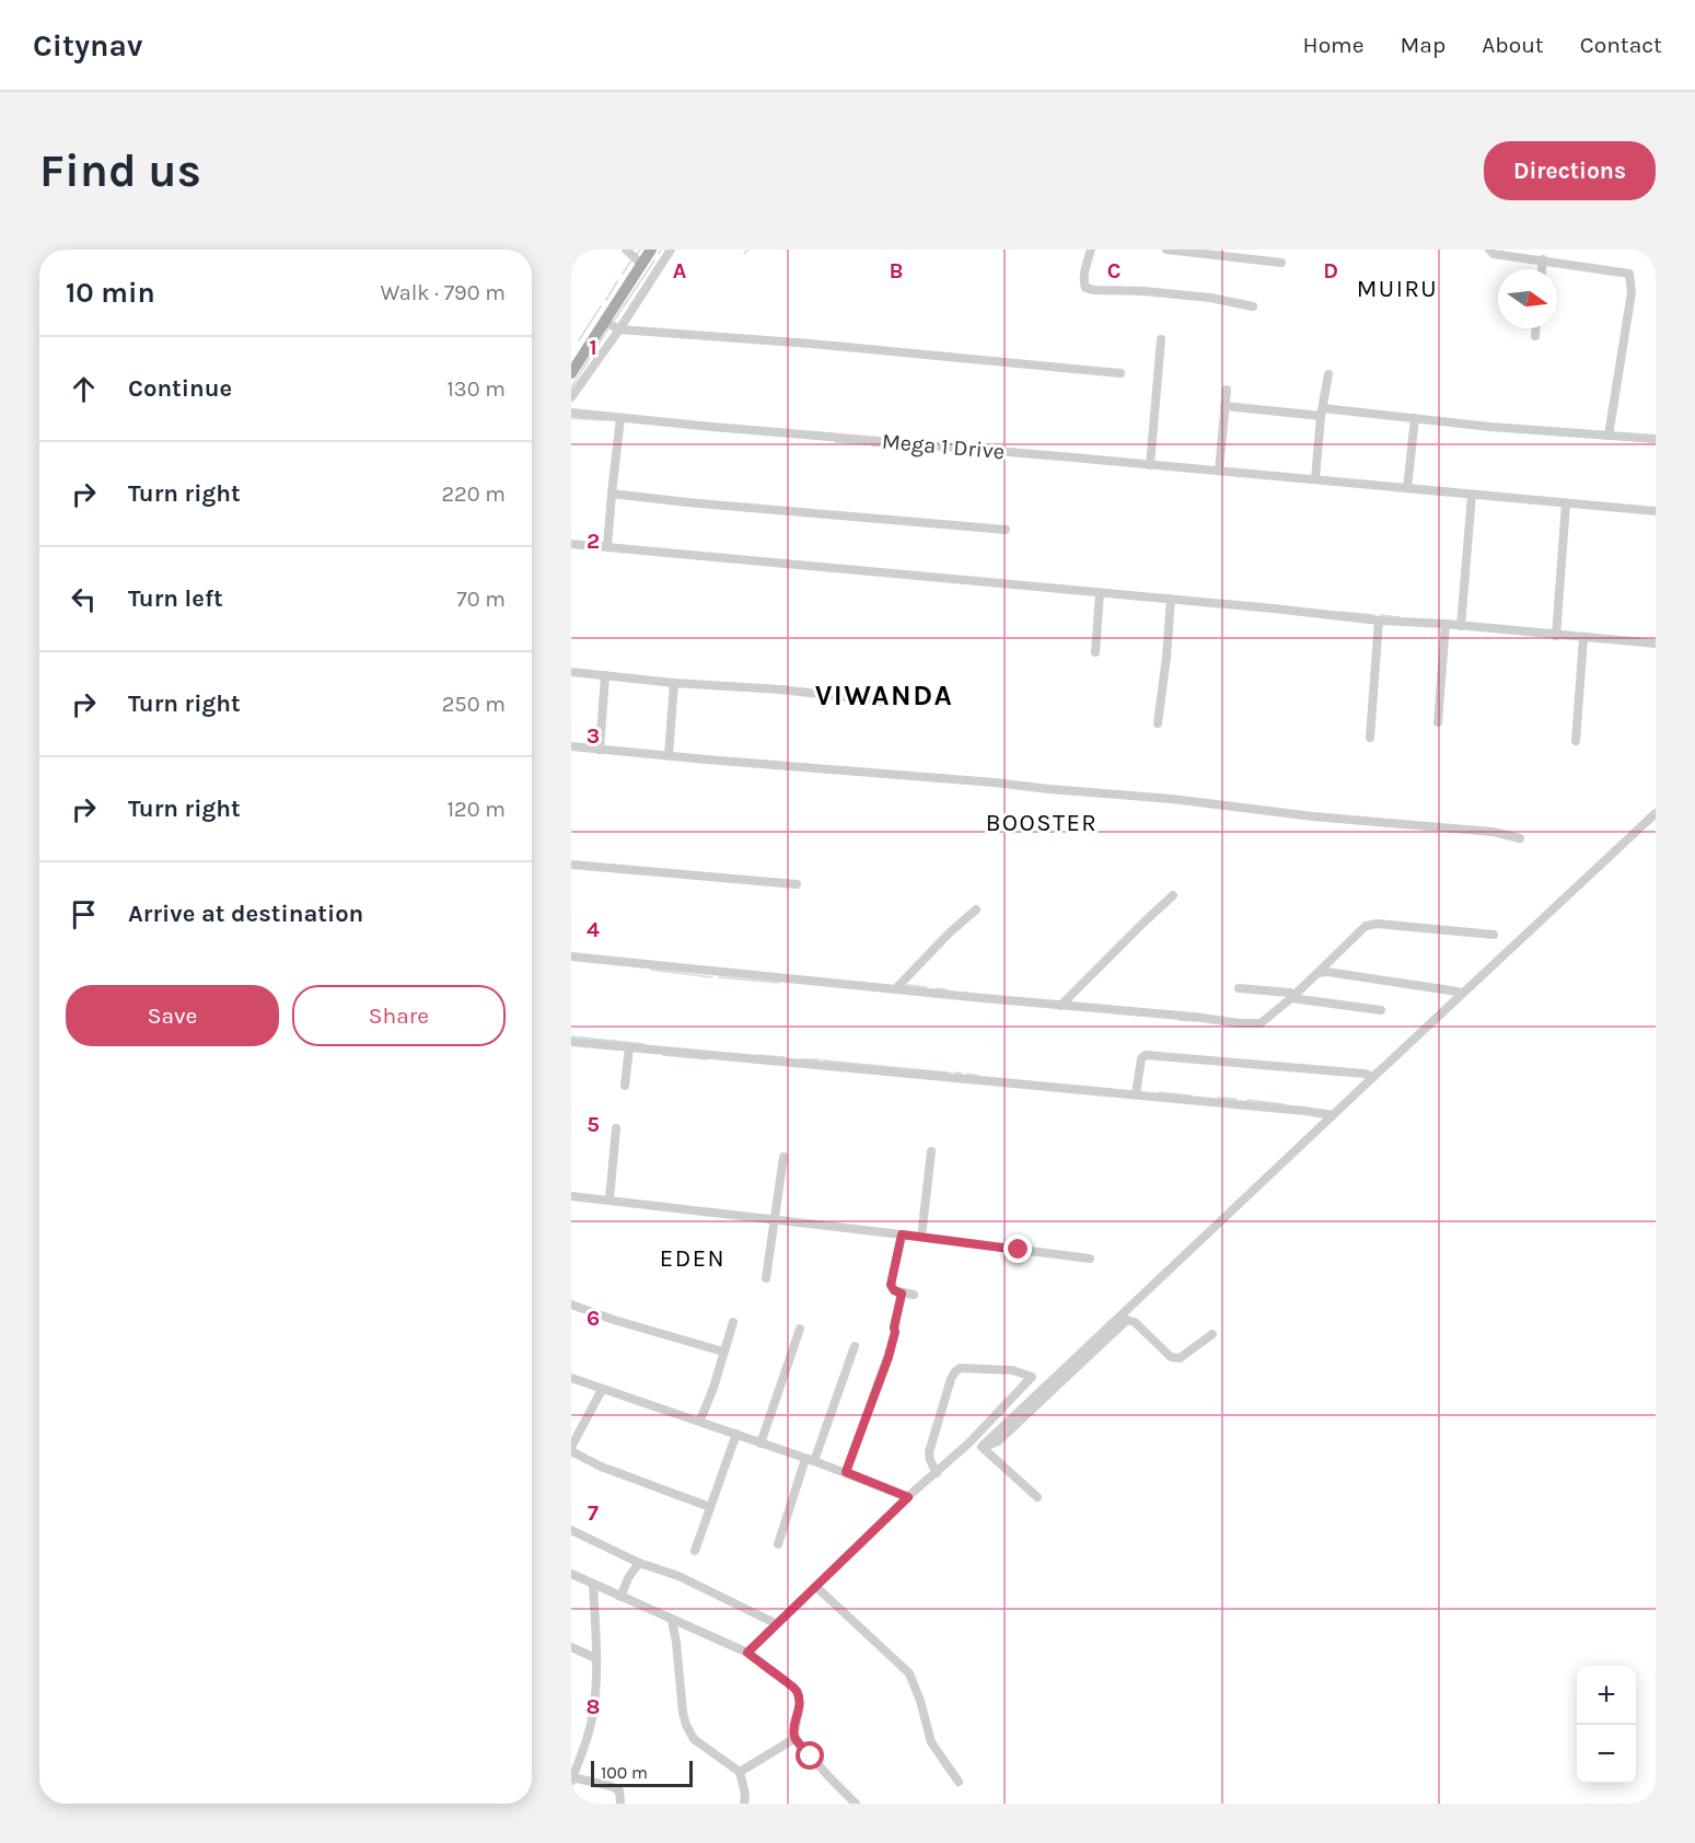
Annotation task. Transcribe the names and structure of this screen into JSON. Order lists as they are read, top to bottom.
{
  "streets": {
    "street": ["Mega 1 Drive"]
  },
  "districts": [
    "MUIRU",
    "VIWANDA",
    "BOOSTER",
    "EDEN"
  ],
  "scale_bar": "100 m",
  "north": "right",
  "page": {
    "header": "Citynav",
    "nav": [
      "Home",
      "Map",
      "About",
      "Contact"
    ],
    "buttons": [
      "Directions",
      ["Save", "Share"]
    ],
    "title": "Find us",
    "heading": ["10 min", "Walk · 790 m"],
    "list": [
      ["Continue", "130 m"],
      ["Turn right", "220 m"],
      ["Turn left", "70 m"],
      ["Turn right", "250 m"],
      ["Turn right", "120 m"],
      "Arrive at destination"
    ],
    "map_buttons": ["+", "−"],
    "scale": "100 m"
  },
  "grid": {
    "columns": [
      "A",
      "B",
      "C",
      "D"
    ],
    "rows": [
      "1",
      "2",
      "3",
      "4",
      "5",
      "6",
      "7",
      "8"
    ]
  }
}
